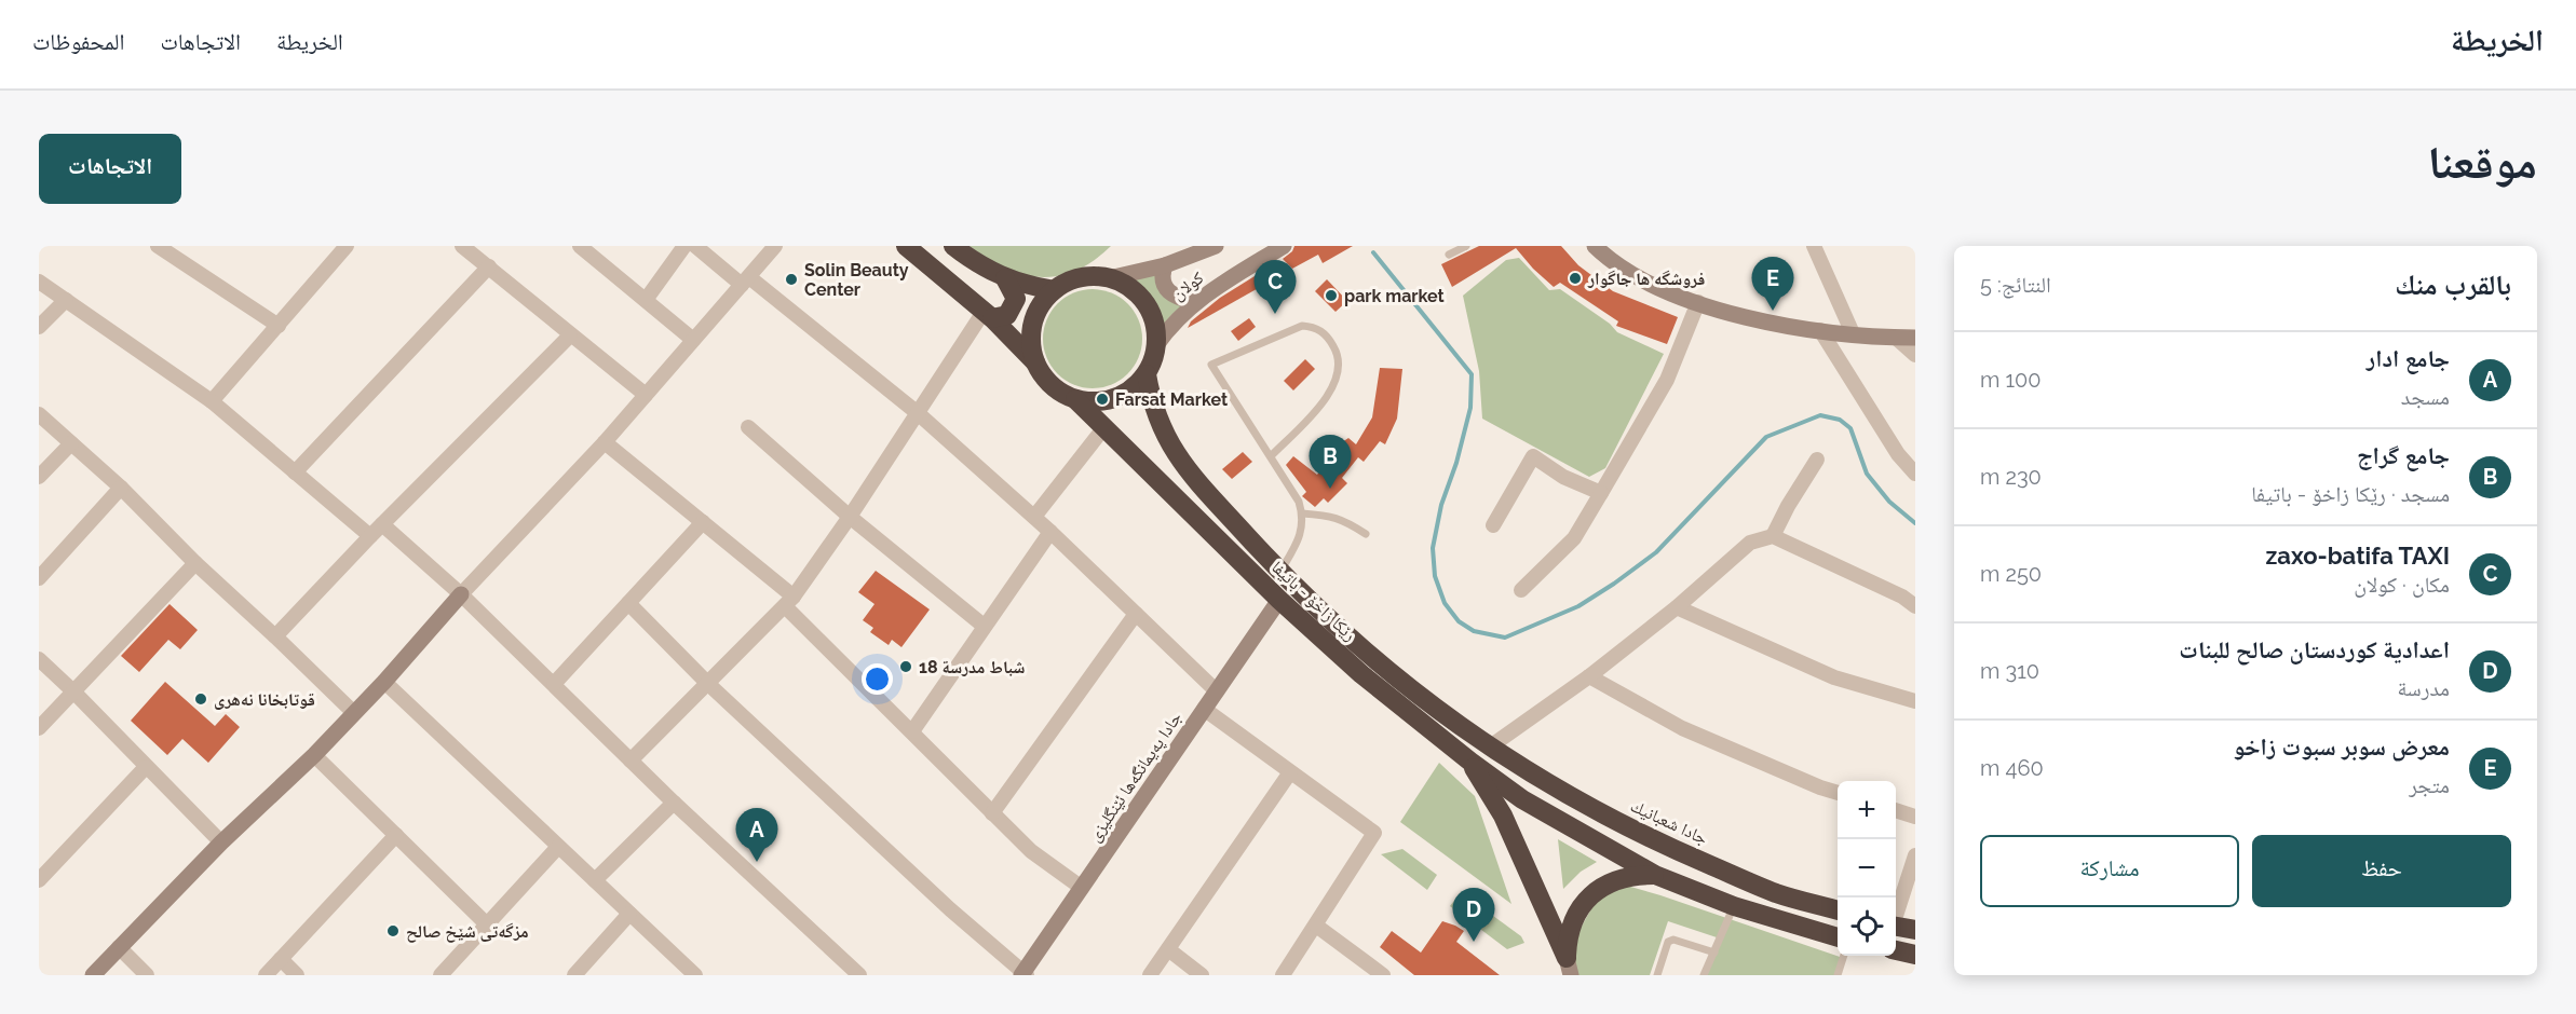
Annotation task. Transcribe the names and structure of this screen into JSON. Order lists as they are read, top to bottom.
{
  "streets": {
    "highway": ["رێکا زاخۆ - باتیفا", "جادا شعبانيك"],
    "street": ["كولان", "جادا په‌يمانگه‌ها ئێنگليزى"]
  },
  "crossings": [
    ["كولان", "رێکا زاخۆ - باتیفا"],
    ["رێکا زاخۆ - باتیفا", "جادا په‌يمانگه‌ها ئێنگليزى"],
    ["رێکا زاخۆ - باتیفا", "جادا شعبانيك"]
  ],
  "places": [
    "فروشگه ها جاگوار",
    "Solin Beauty Center",
    "park market",
    "Farsat Market",
    "18 شباط مدرسة",
    "قوتابخانا نەهری",
    "مزگەتی شێخ صالح"
  ],
  "page": {
    "header": "الخريطة",
    "nav": ["الخريطة", "الاتجاهات", "المحفوظات"],
    "title": "موقعنا",
    "buttons": [
      "الاتجاهات",
      ["حفظ", "مشاركة"]
    ],
    "heading": ["بالقرب منك", "النتائج: 5"],
    "pins": [
      "E",
      "C",
      "B",
      "A",
      "D"
    ],
    "list": [
      {
        "mark": "A",
        "name": "جامع ادار",
        "note": "مسجد",
        "value": "100 m"
      },
      {
        "mark": "B",
        "name": "جامع گراج",
        "note": "مسجد · رێکا زاخۆ - باتیفا",
        "value": "230 m"
      },
      {
        "mark": "C",
        "name": "zaxo-batifa TAXI",
        "note": "مكان · كولان",
        "value": "250 m"
      },
      {
        "mark": "D",
        "name": "اعدادية كوردستان صالح للبنات",
        "note": "مدرسة",
        "value": "310 m"
      },
      {
        "mark": "E",
        "name": "معرض سوبر سبوت زاخو",
        "note": "متجر",
        "value": "460 m"
      }
    ],
    "map_buttons": ["+", "−"]
  }
}
